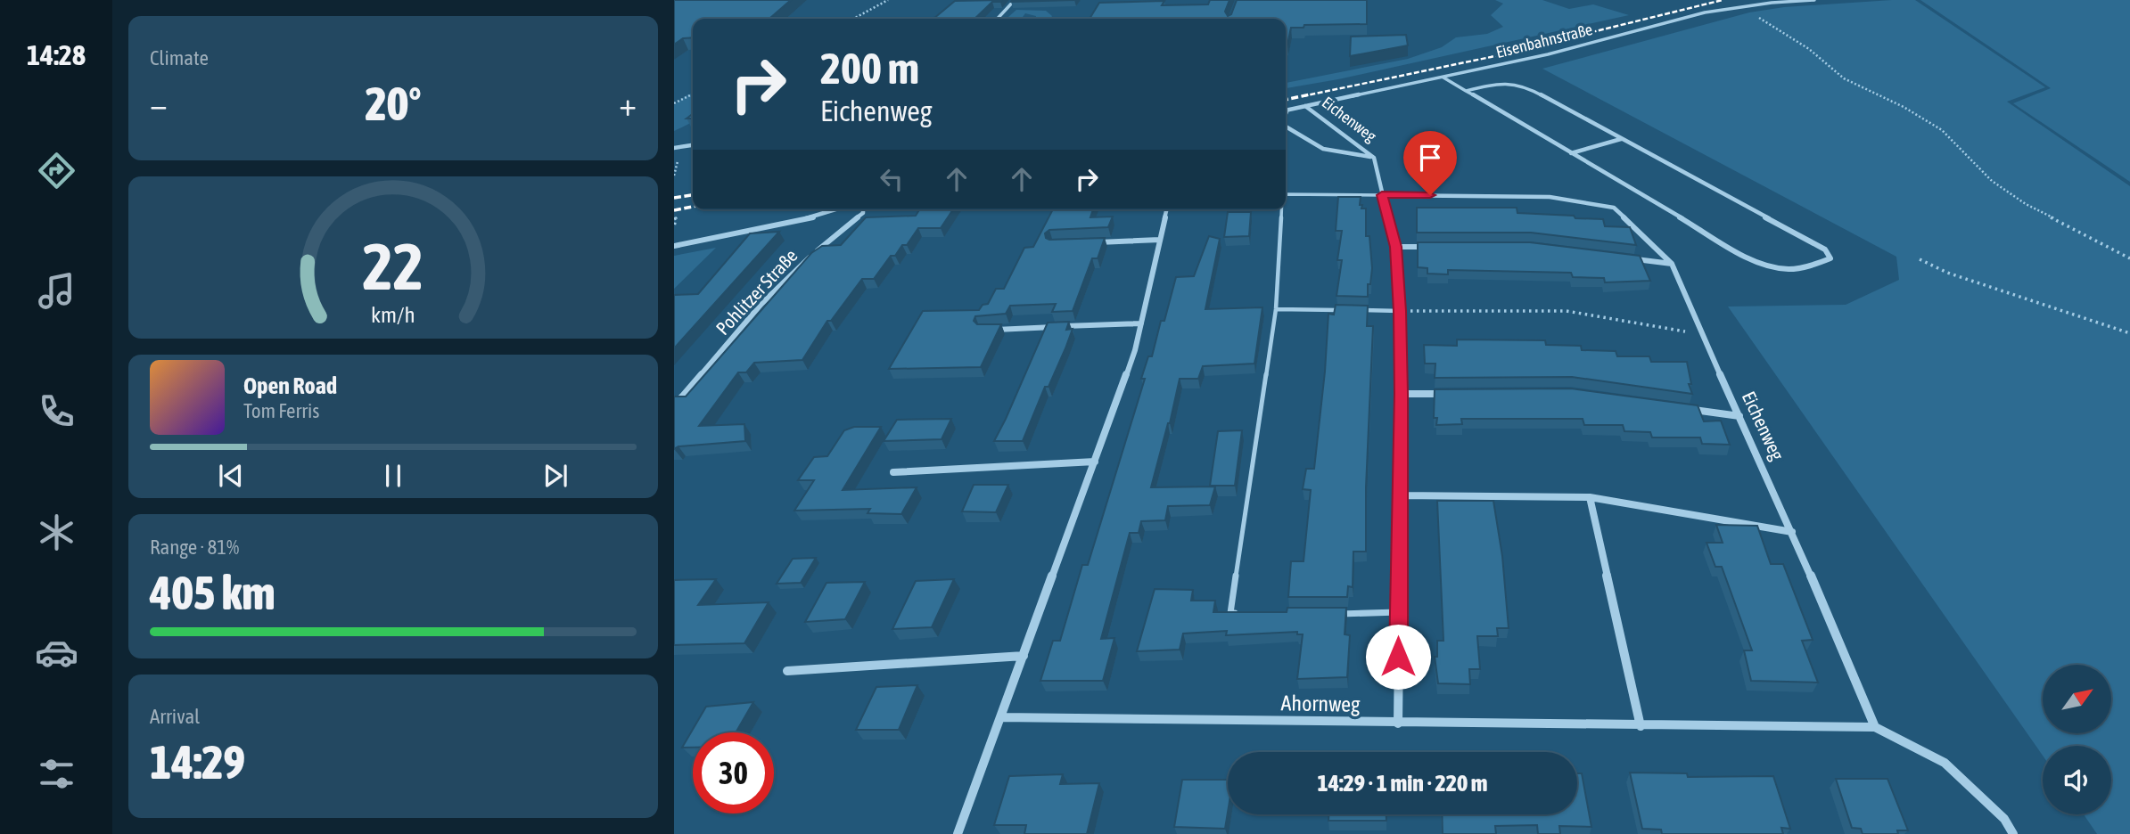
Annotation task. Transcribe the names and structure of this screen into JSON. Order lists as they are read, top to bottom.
{
  "streets": {
    "street": [
      "Eisenbahnstraße",
      "Eichenweg",
      "Pohlitzer Straße",
      "Ahornweg"
    ]
  },
  "crossings": [
    ["Eisenbahnstraße", "Eichenweg"],
    ["Eichenweg", "Ahornweg"]
  ],
  "north": "top right",
  "page": {
    "tabs": "14:28",
    "tile": [
      "Climate",
      ["Range · 81%", "405 km"],
      ["Arrival", "14:29"]
    ],
    "turn": ["200 m", "Eichenweg"],
    "heat": ["−", "20°", "+"],
    "song": ["Open Road", "Tom Ferris"],
    "limit": "30",
    "trip": "14:29 · 1 min · 220 m",
    "gauge": ["22", "km/h"]
  }
}
